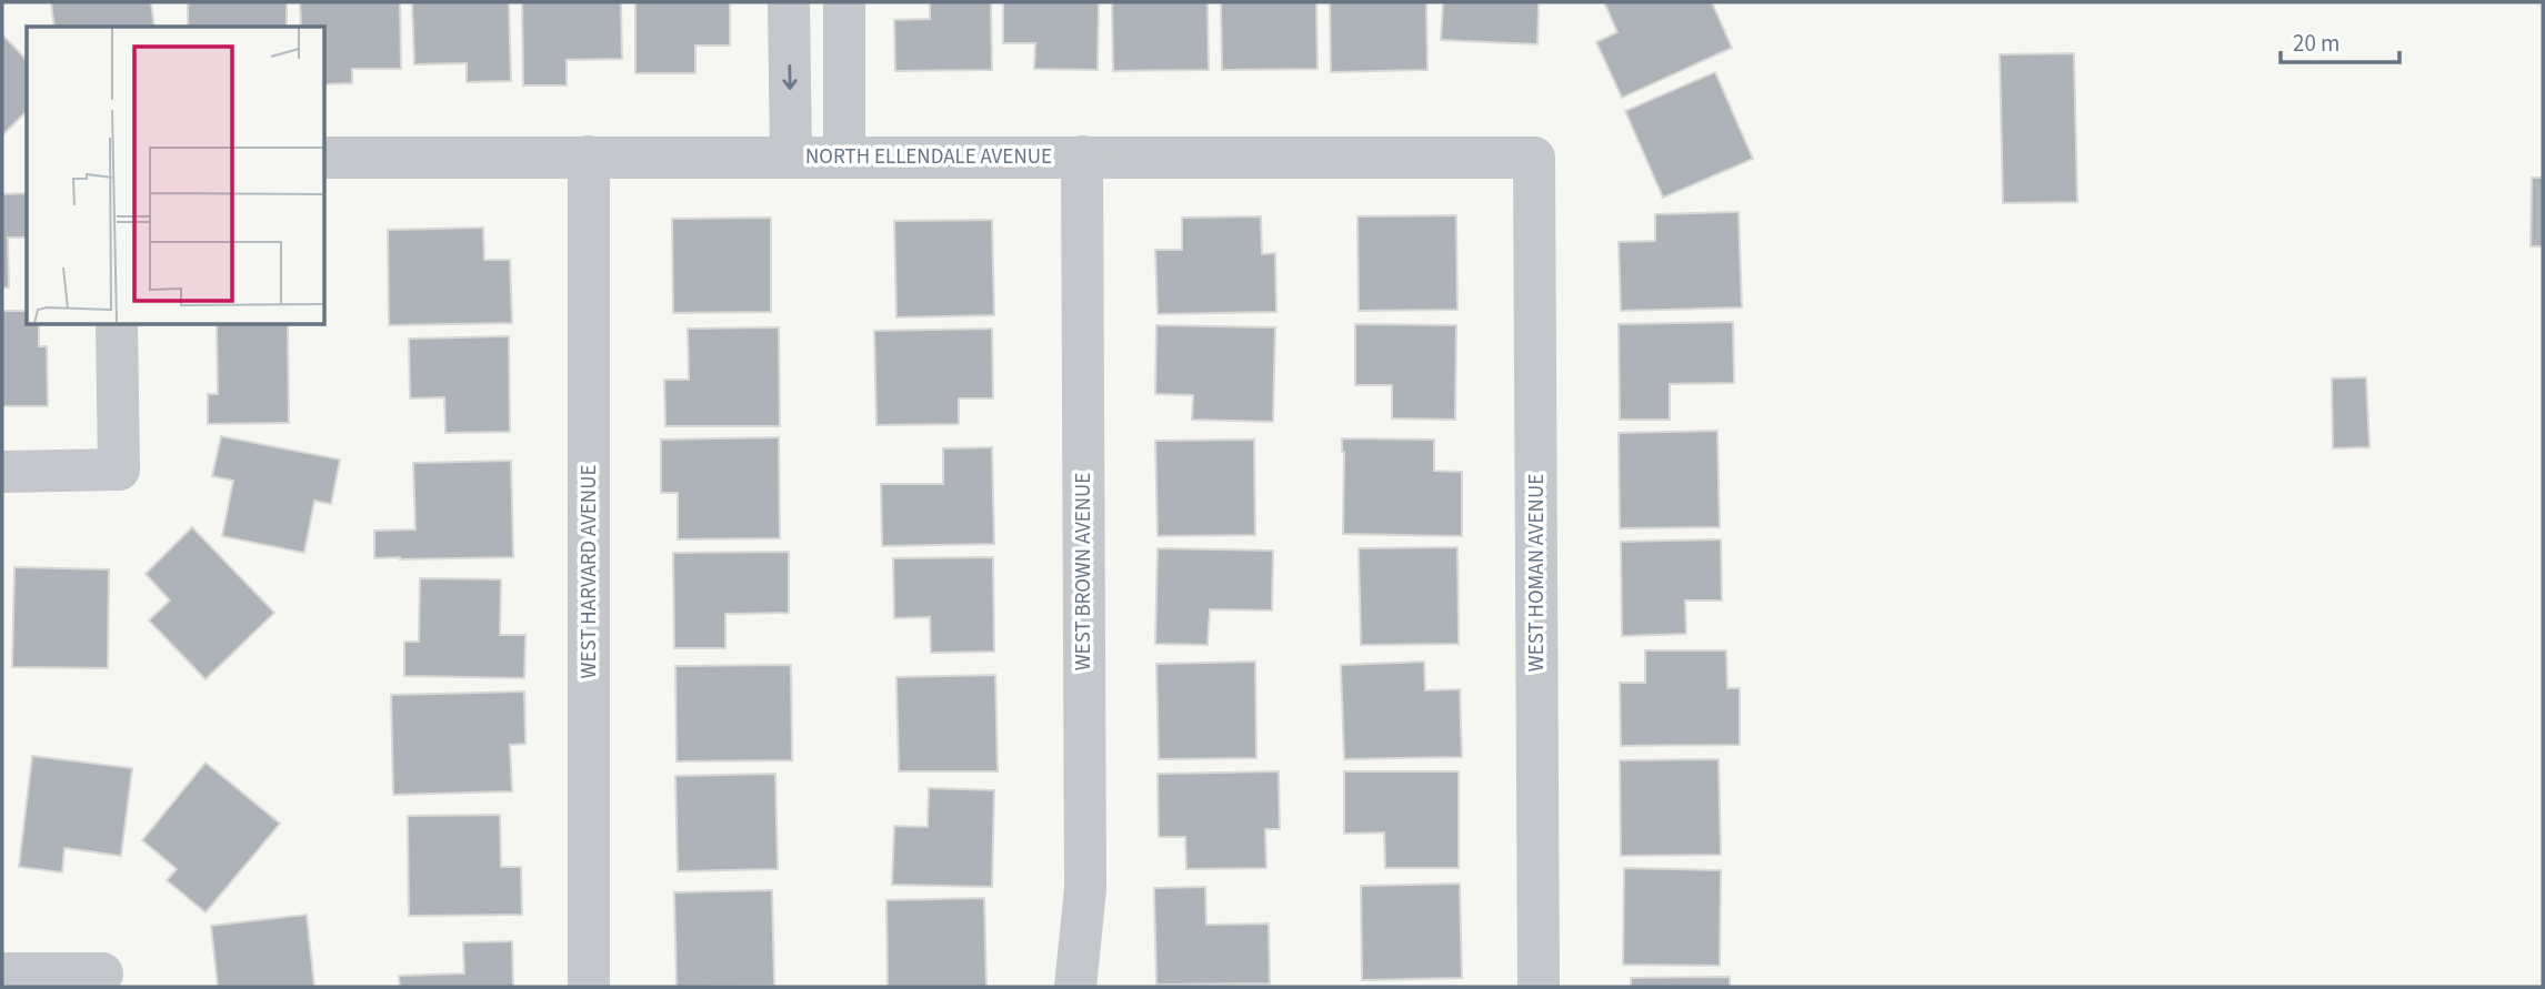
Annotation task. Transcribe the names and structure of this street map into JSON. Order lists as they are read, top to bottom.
{
  "streets": {
    "street": [
      "NORTH ELLENDALE AVENUE",
      "WEST HARVARD AVENUE",
      "WEST BROWN AVENUE",
      "WEST HOMAN AVENUE"
    ]
  },
  "crossings": [
    ["NORTH ELLENDALE AVENUE", "WEST HARVARD AVENUE"],
    ["NORTH ELLENDALE AVENUE", "WEST BROWN AVENUE"],
    ["NORTH ELLENDALE AVENUE", "WEST HOMAN AVENUE"]
  ],
  "scale_bar": "20 m"
}
